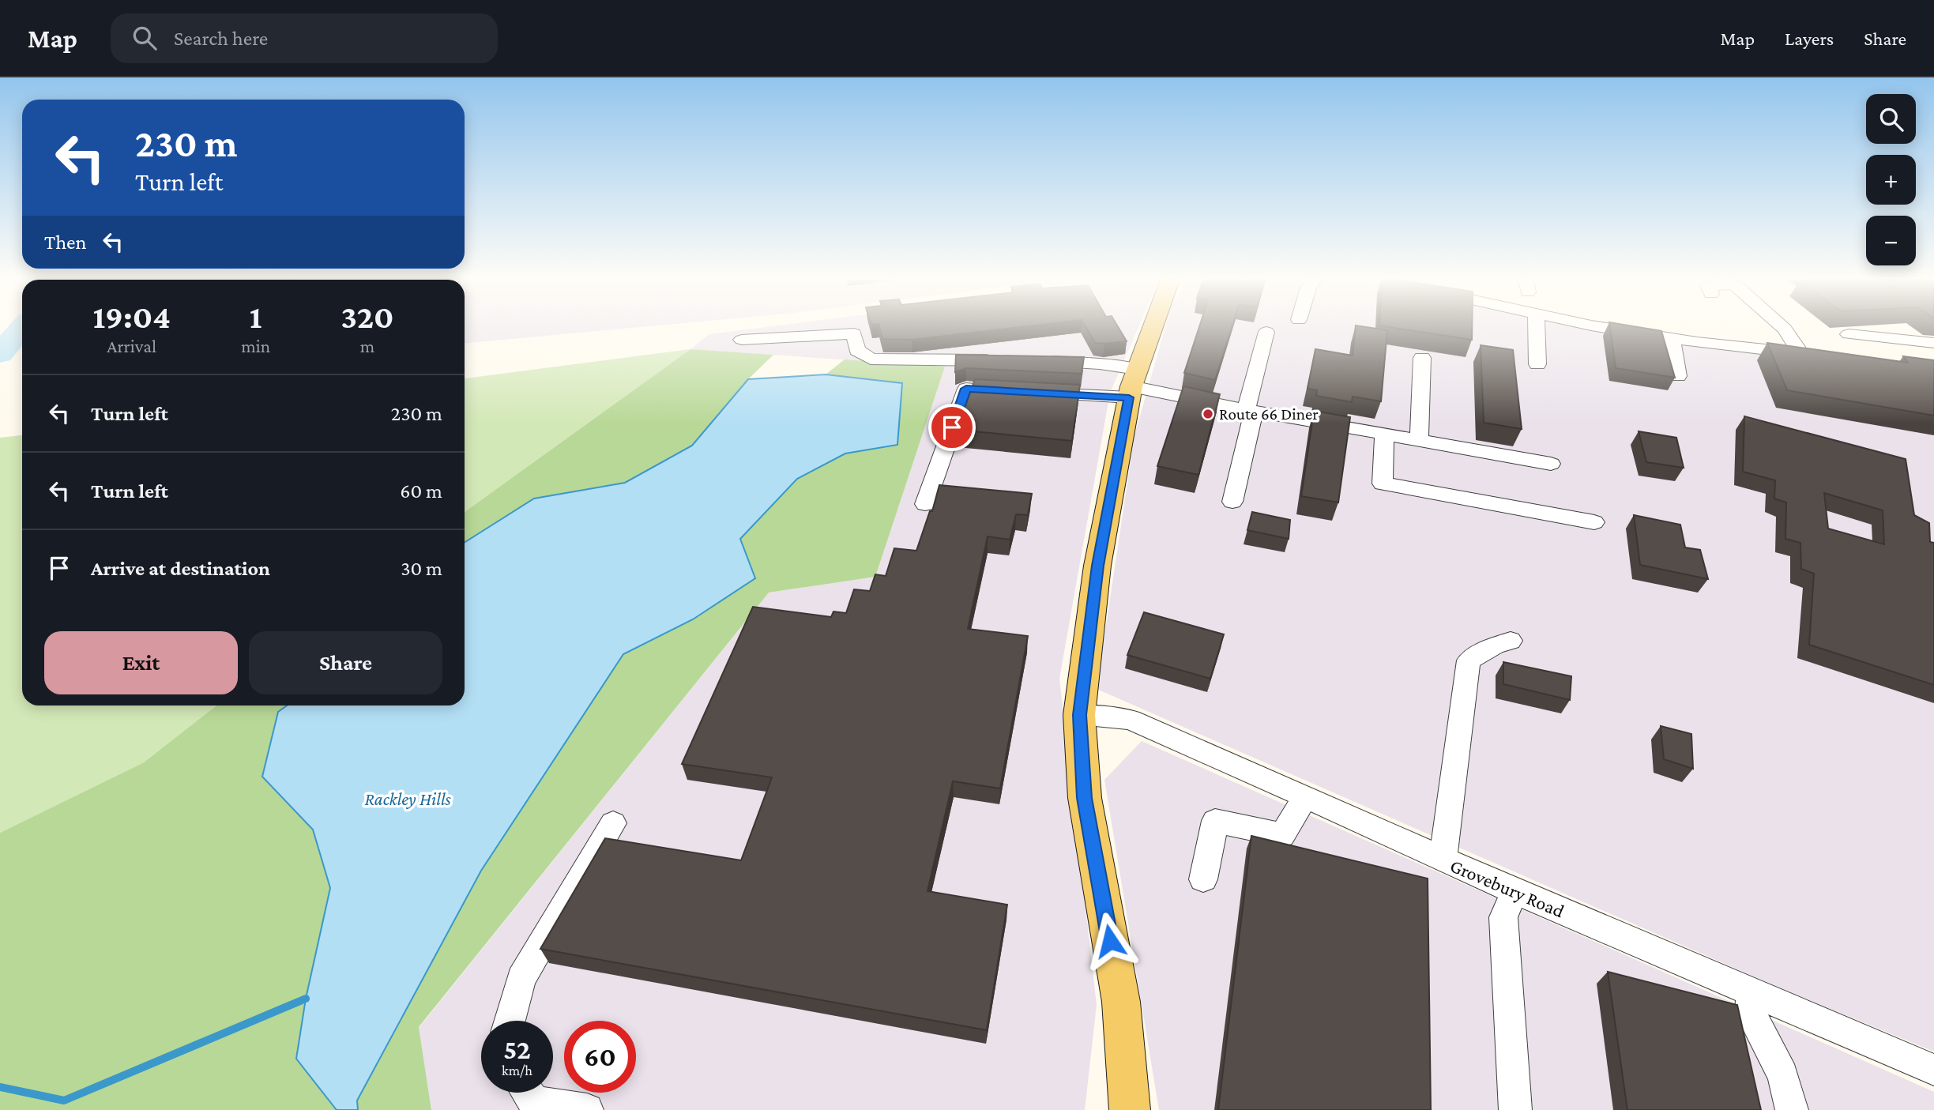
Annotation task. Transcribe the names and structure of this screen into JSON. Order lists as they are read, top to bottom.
{
  "streets": {
    "street": ["Grovebury Road"]
  },
  "water": ["Rackley Hills"],
  "places": ["Route 66 Diner"],
  "page": {
    "header": "Map",
    "search": "Search here",
    "nav": ["Map", "Layers", "Share"],
    "map_buttons": ["+", "−"],
    "turn": ["230 m", "Turn left"],
    "then": "Then",
    "eta": [
      "19:04",
      "Arrival",
      "1",
      "min",
      "320",
      "m"
    ],
    "list": [
      {
        "name": "Turn left",
        "value": "230 m"
      },
      {
        "name": "Turn left",
        "value": "60 m"
      },
      {
        "name": "Arrive at destination",
        "value": "30 m"
      }
    ],
    "buttons": ["Exit", "Share"],
    "speed": "52 km/h",
    "limit": "60"
  }
}
